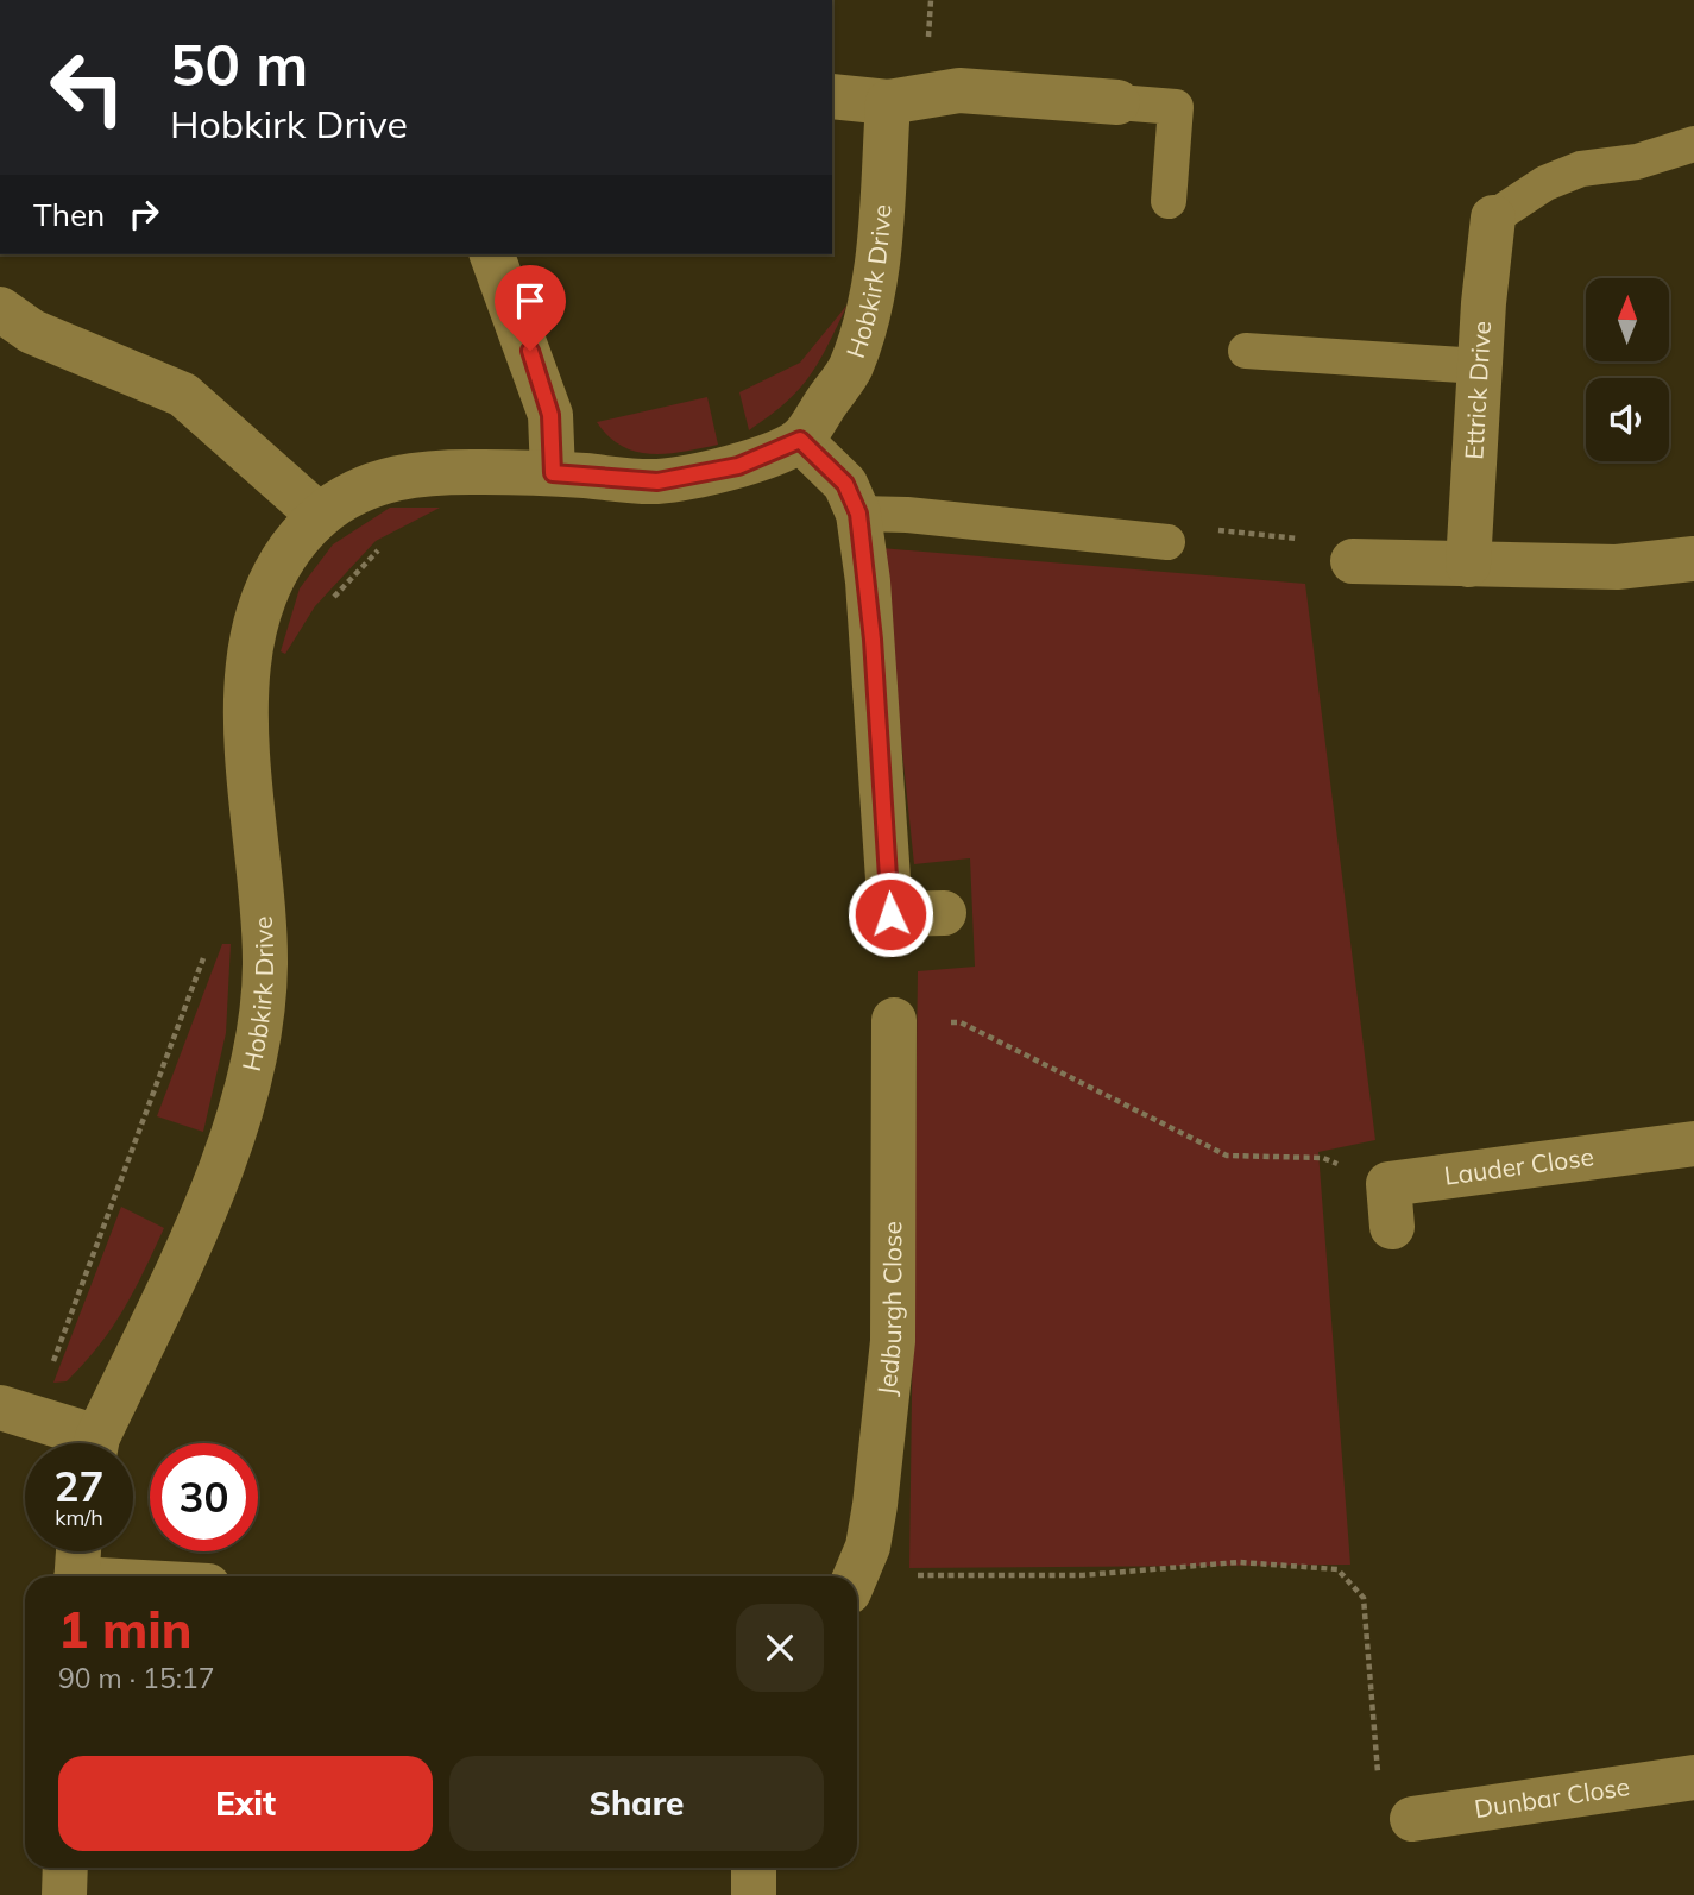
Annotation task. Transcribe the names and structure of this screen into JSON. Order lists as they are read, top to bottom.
{
  "streets": {
    "street": [
      "Hobkirk Drive",
      "Ettrick Drive",
      "Lauder Close",
      "Jedburgh Close",
      "Dunbar Close"
    ]
  },
  "north": "top",
  "page": {
    "turn": ["50 m", "Hobkirk Drive"],
    "then": "Then",
    "speed": "27 km/h",
    "limit": "30",
    "heading": ["1 min", "90 m · 15:17"],
    "buttons": ["Exit", "Share"]
  }
}
